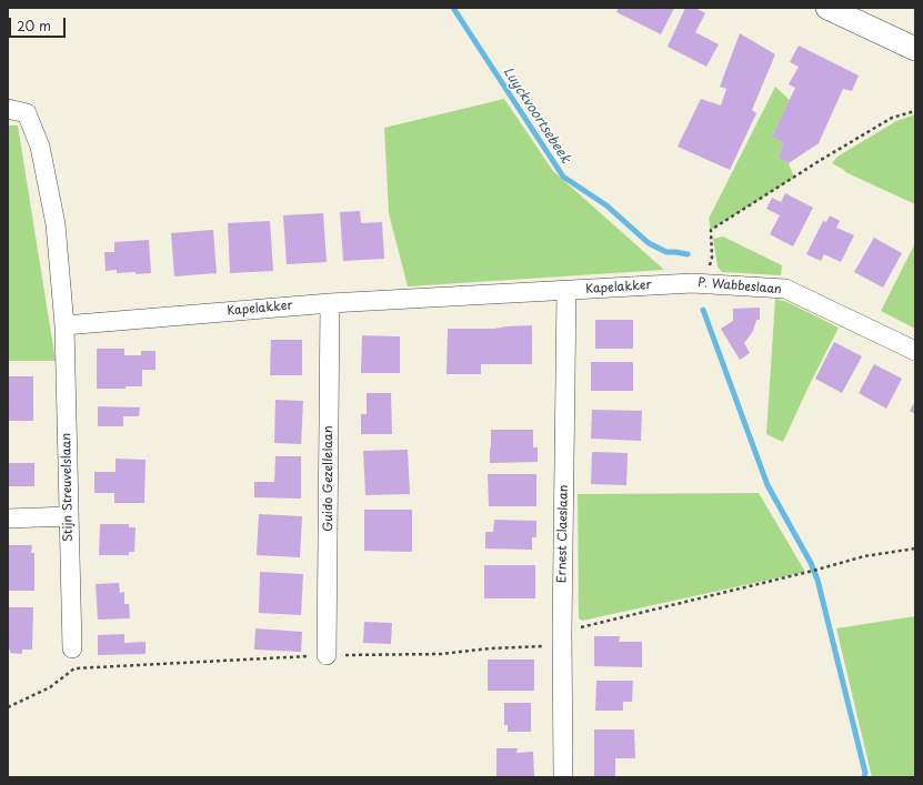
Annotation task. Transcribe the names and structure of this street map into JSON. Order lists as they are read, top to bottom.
{
  "streets": {
    "street": [
      "P. Wabbeslaan",
      "Kapelakker",
      "Guido Gezellelaan",
      "Stijn Streuvelslaan",
      "Ernest Claeslaan"
    ]
  },
  "crossings": [
    ["P. Wabbeslaan", "Kapelakker"],
    ["Kapelakker", "Guido Gezellelaan"],
    ["Kapelakker", "Stijn Streuvelslaan"],
    ["Kapelakker", "Ernest Claeslaan"]
  ],
  "water": ["Luyckvoortsebeek"],
  "scale_bar": "20 m"
}
